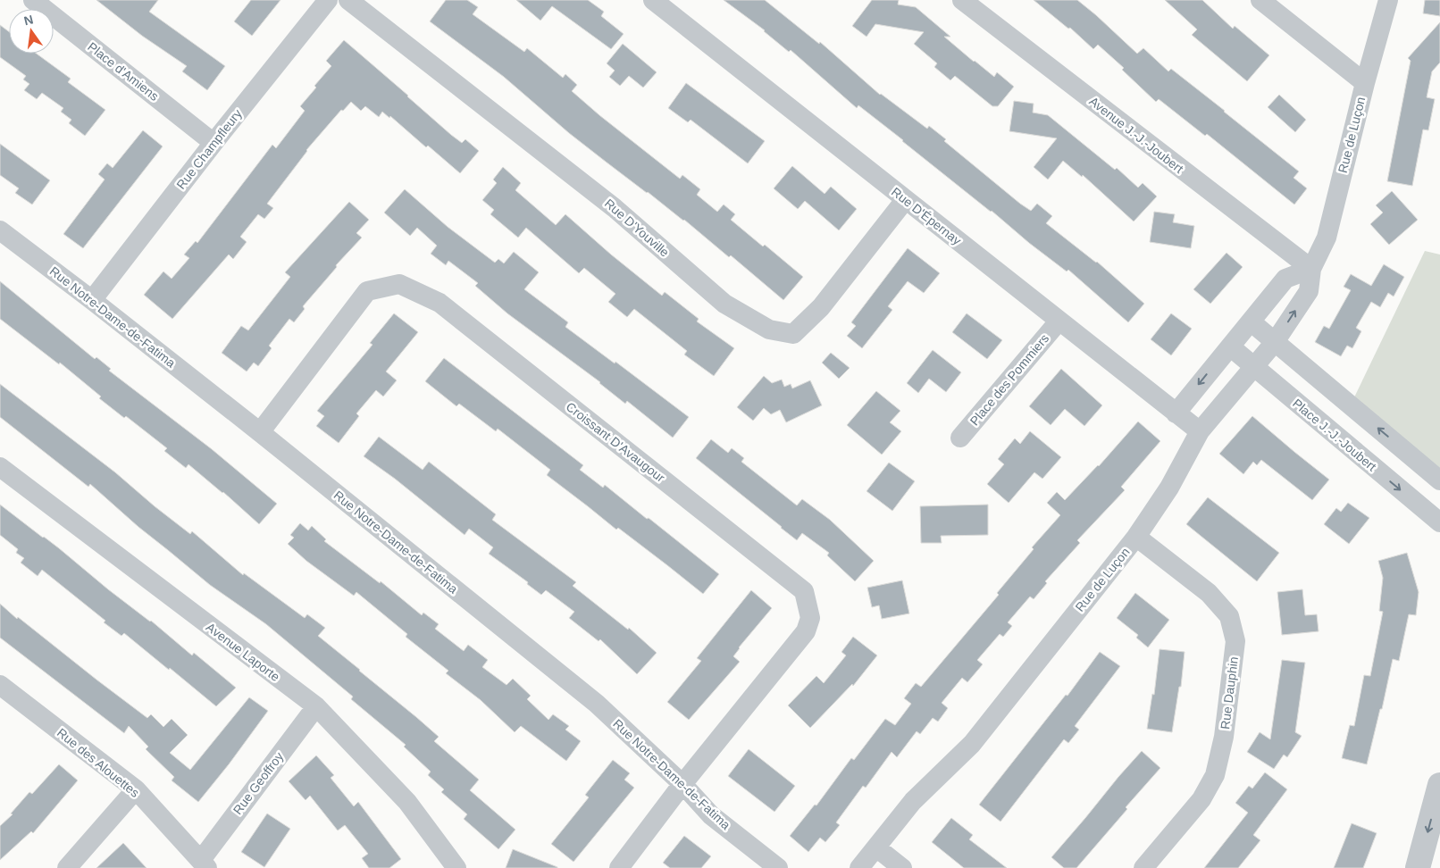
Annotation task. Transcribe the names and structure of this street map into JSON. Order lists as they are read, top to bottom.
{
  "streets": {
    "street": [
      "Place d'Amiens",
      "Avenue J.-J.-Joubert",
      "Rue de Luçon",
      "Rue Champfleury",
      "Rue D'Épernay",
      "Rue D'Youville",
      "Rue Notre-Dame-de-Fatima",
      "Place des Pommiers",
      "Place J.-J.-Joubert",
      "Croissant D'Avaugour",
      "Avenue Laporte",
      "Rue Dauphin",
      "Rue des Alouettes",
      "Rue Geoffroy"
    ]
  },
  "crossings": [
    ["Place d'Amiens", "Rue Champfleury"],
    ["Avenue J.-J.-Joubert", "Rue de Luçon"],
    ["Rue de Luçon", "Rue D'Épernay"],
    ["Rue de Luçon", "Place J.-J.-Joubert"],
    ["Rue de Luçon", "Rue Dauphin"],
    ["Rue Champfleury", "Rue Notre-Dame-de-Fatima"],
    ["Rue D'Épernay", "Rue D'Youville"],
    ["Rue D'Épernay", "Place des Pommiers"],
    ["Rue Notre-Dame-de-Fatima", "Croissant D'Avaugour"],
    ["Avenue Laporte", "Rue Geoffroy"],
    ["Rue des Alouettes", "Rue Geoffroy"]
  ],
  "north": "top"
}
